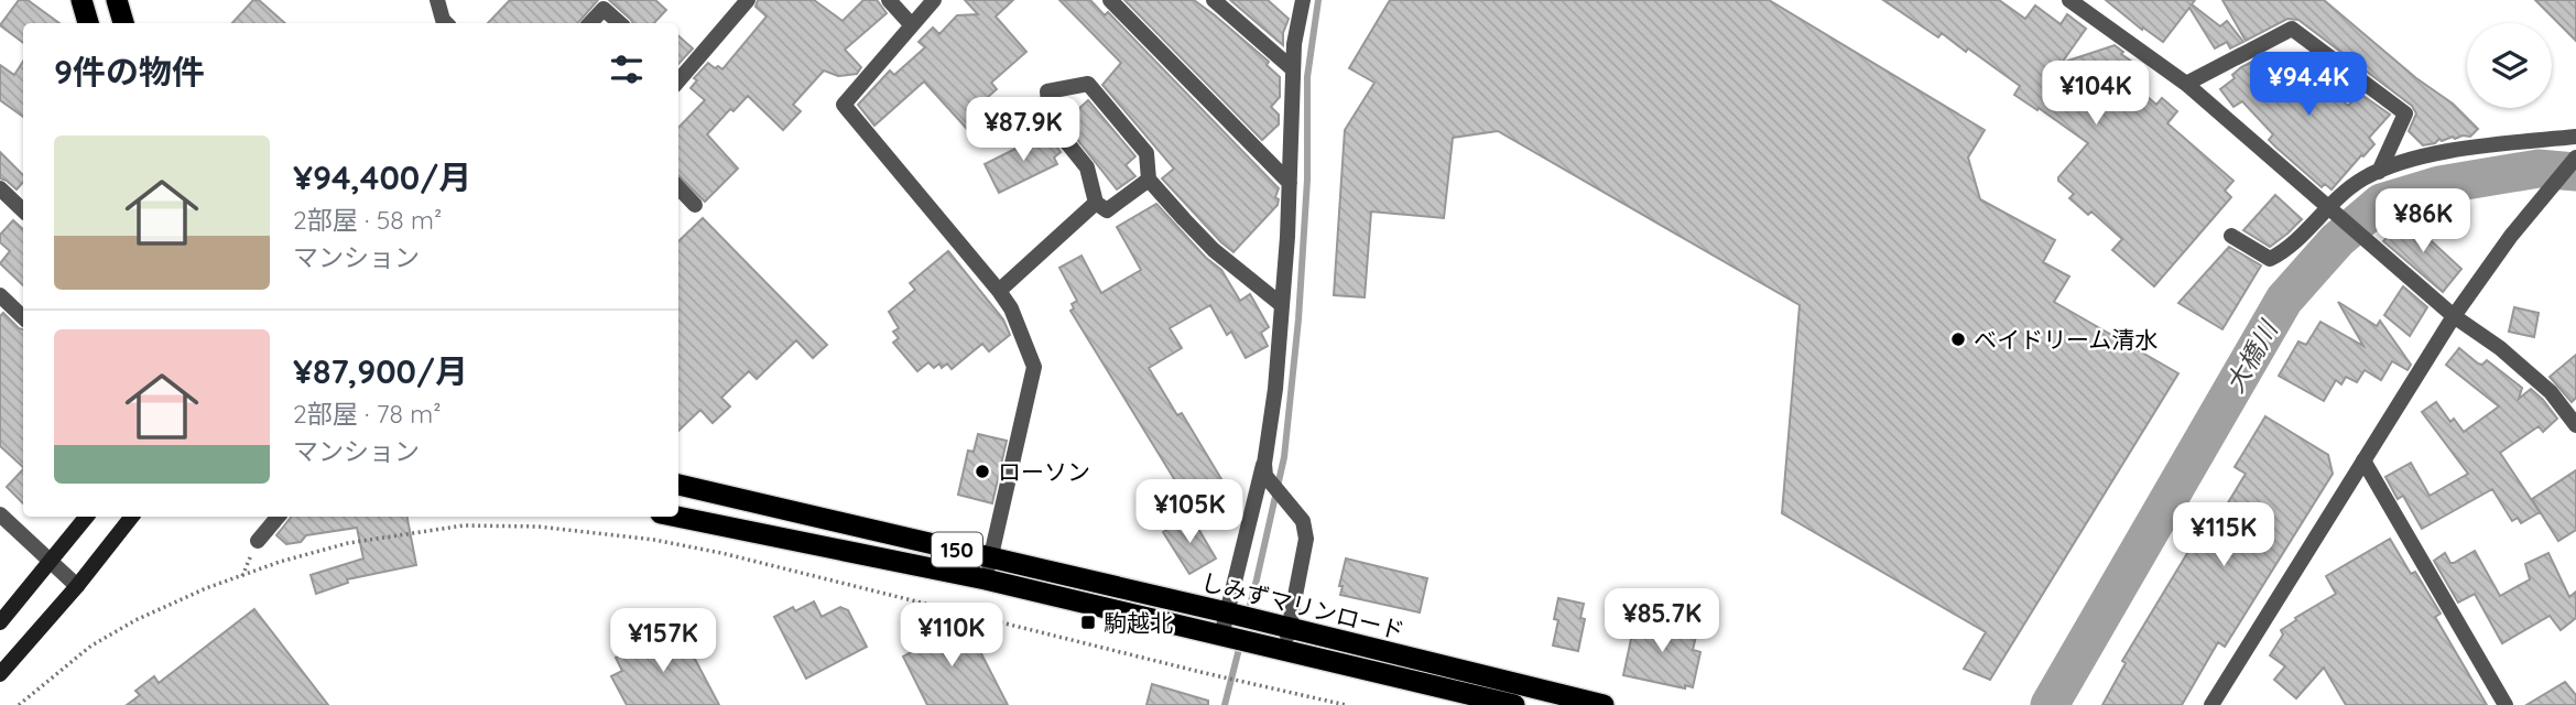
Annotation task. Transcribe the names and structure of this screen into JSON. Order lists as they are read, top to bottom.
{
  "streets": {
    "highway": ["150", "しみずマリンロード"]
  },
  "water": ["大橋川"],
  "places": {
    "other": ["ベイドリーム清水", "ローソン"],
    "transit": ["駒越北"]
  },
  "page": {
    "heading": "9件の物件",
    "price": [
      "¥94.4K",
      "¥104K",
      "¥87.9K",
      "¥86K",
      "¥105K",
      "¥115K",
      "¥85.7K",
      "¥110K",
      "¥157K"
    ],
    "list": [
      {
        "name": "¥94,400/月",
        "note": "2部屋 · 58 m² · マンション"
      },
      {
        "name": "¥87,900/月",
        "note": "2部屋 · 78 m² · マンション"
      }
    ]
  }
}
